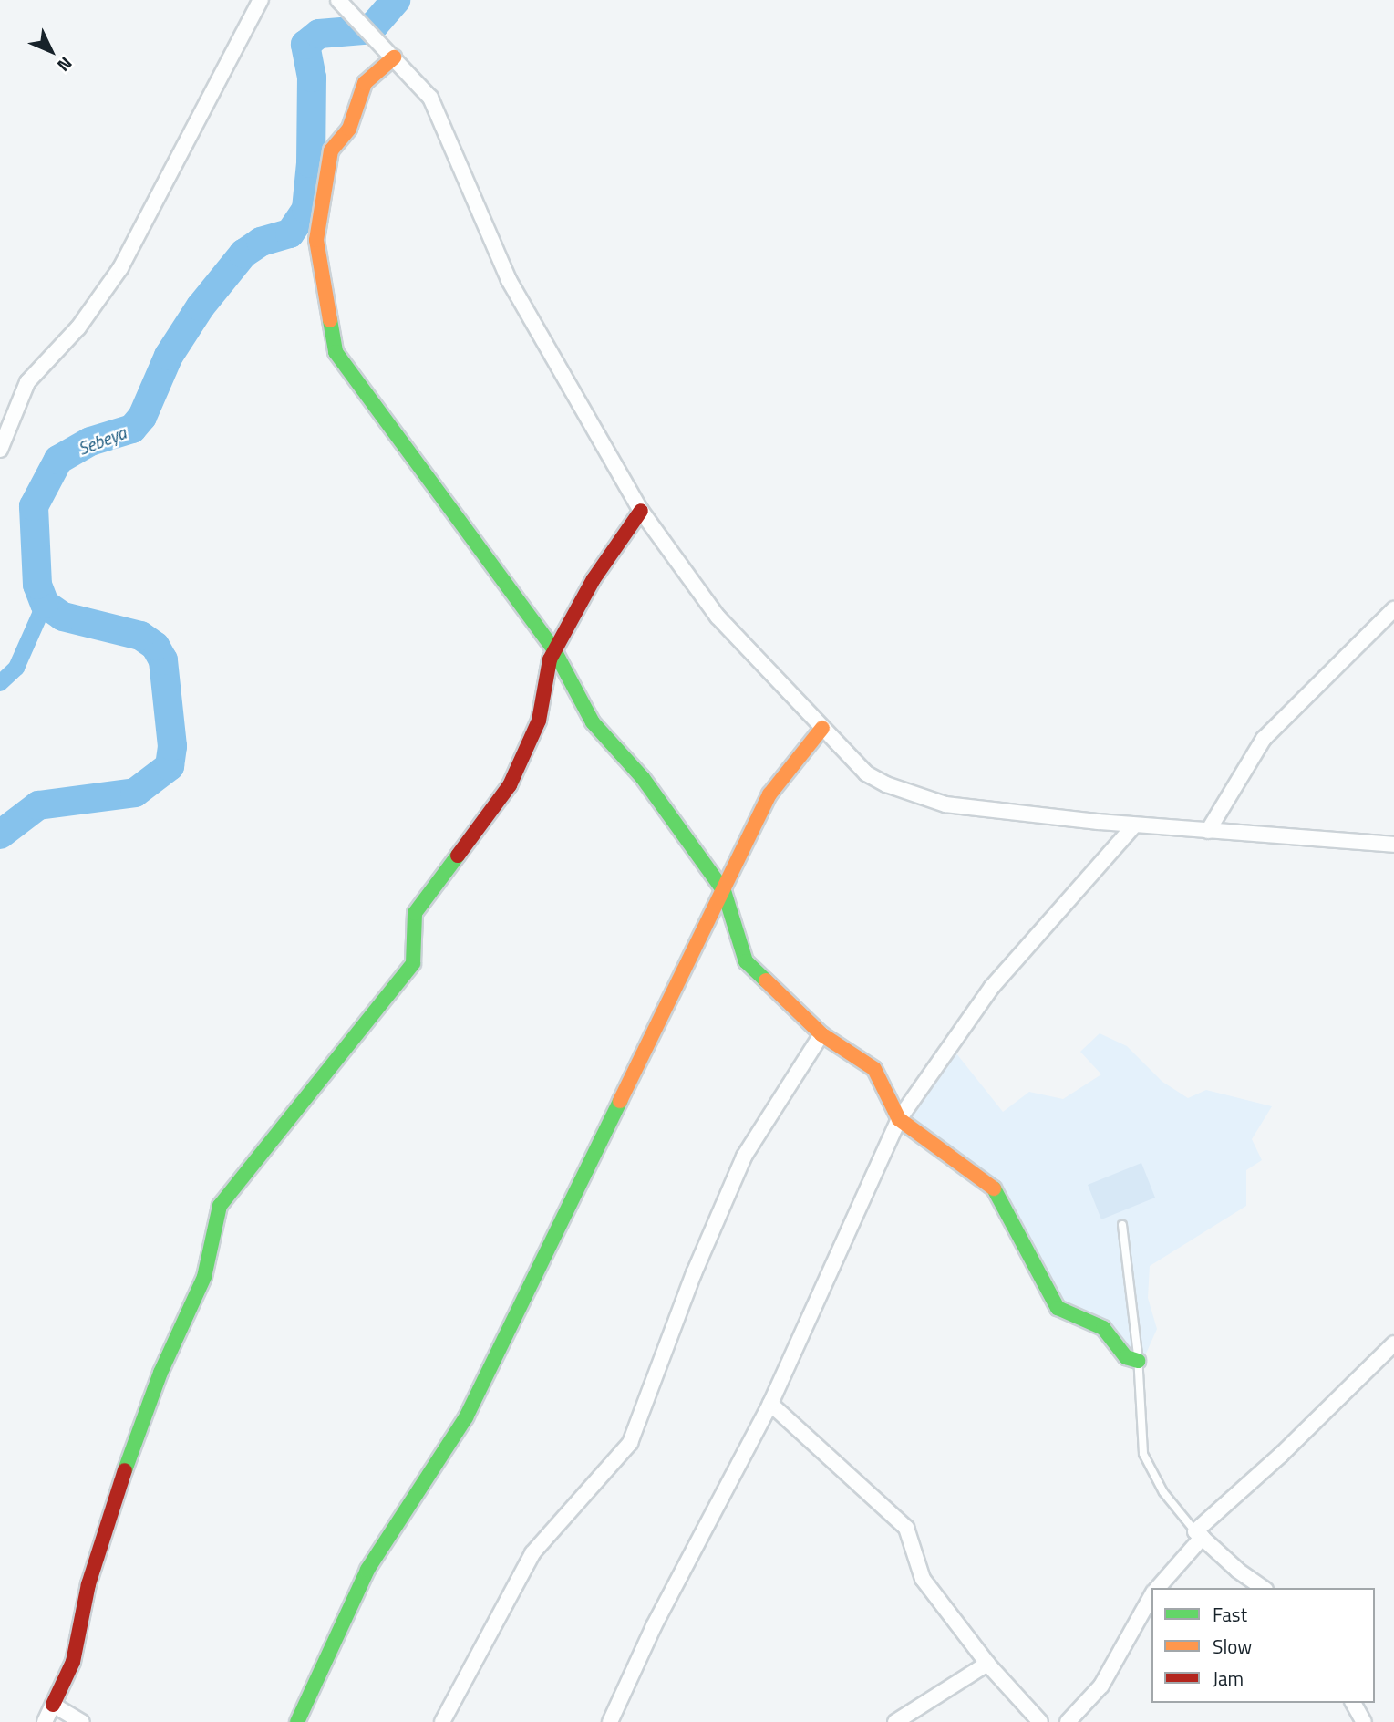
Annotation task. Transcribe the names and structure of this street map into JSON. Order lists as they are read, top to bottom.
{
  "water": ["Sebeya"],
  "legend": ["Fast", "Slow", "Jam"],
  "north": "bottom right"
}
